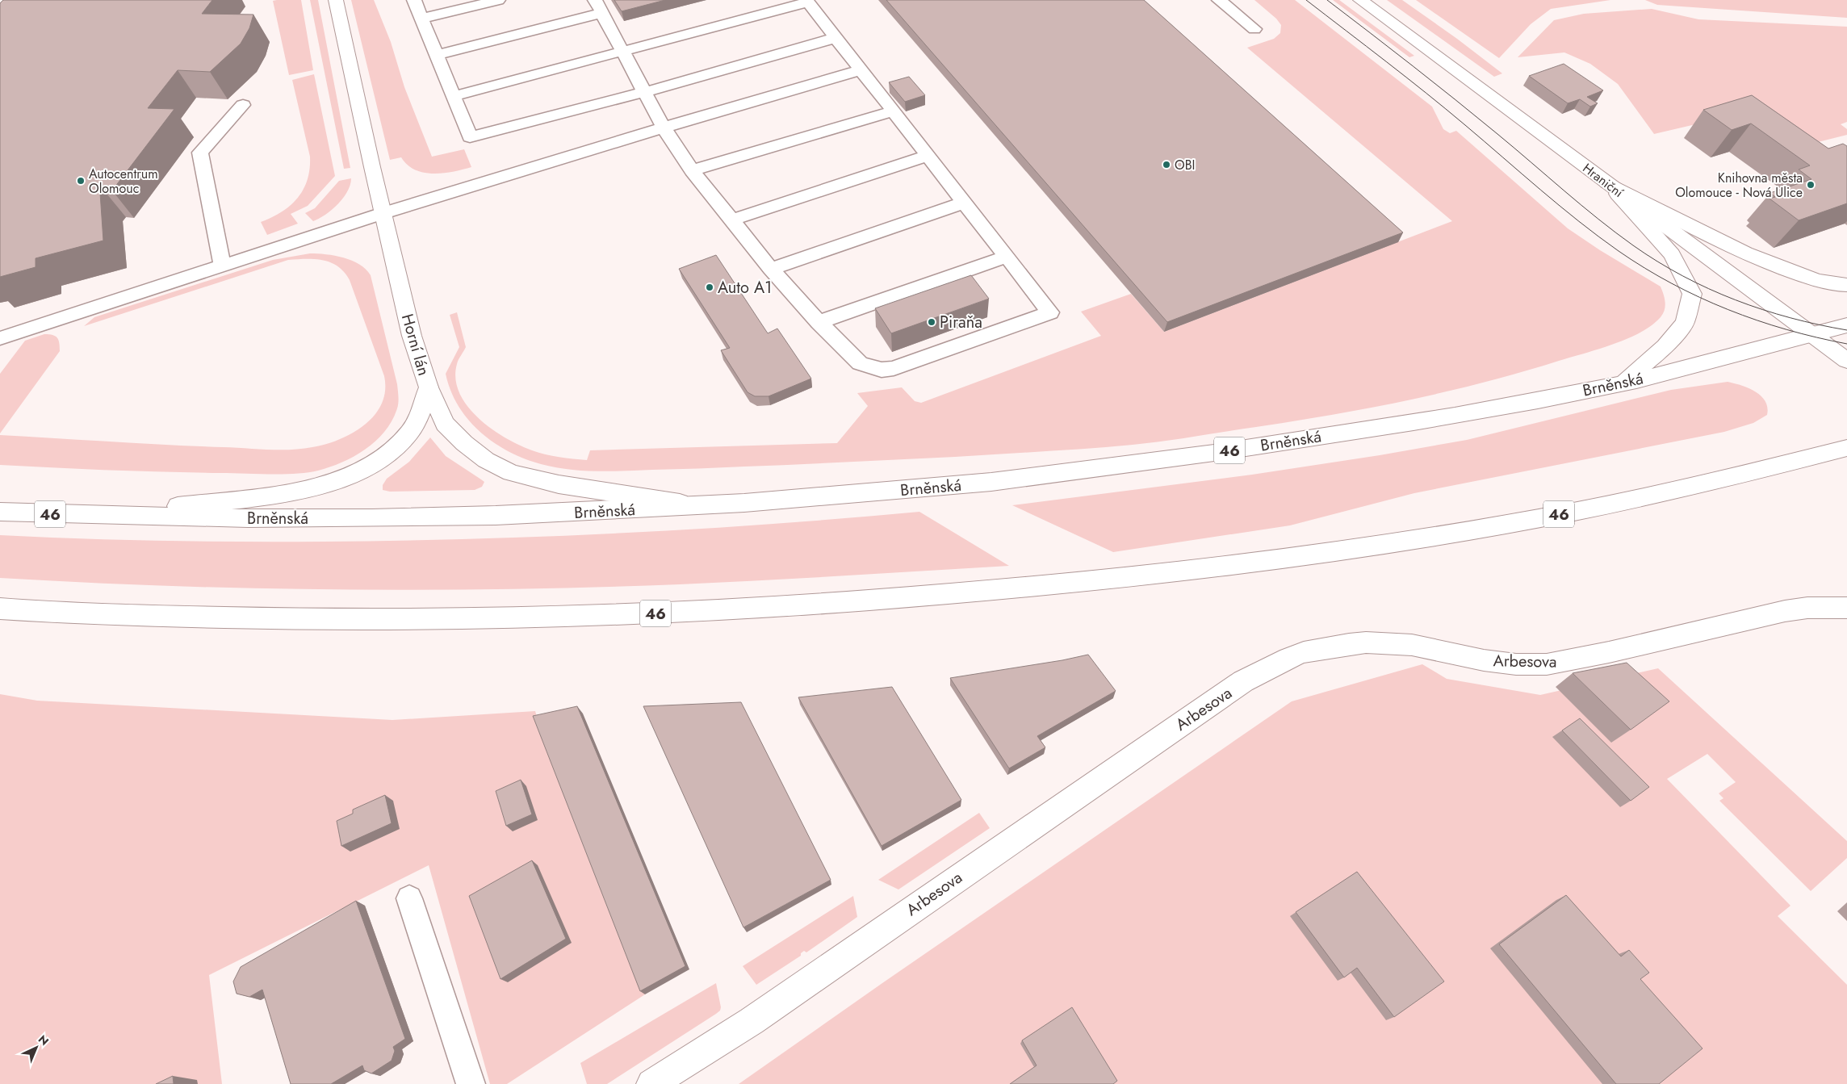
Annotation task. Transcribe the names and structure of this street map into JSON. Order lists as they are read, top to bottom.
{
  "streets": {
    "main road": [
      "Hraniční",
      "Horní lán",
      "Brněnská",
      "46",
      "Arbesova"
    ]
  },
  "crossings": [
    ["Hraniční", "Brněnská"],
    ["Horní lán", "Brněnská"]
  ],
  "places": [
    "OBI",
    "Autocentrum Olomouc",
    "Knihovna města Olomouce - Nová Ulice",
    "Auto A1",
    "Piraňa"
  ],
  "north": "top right"
}
